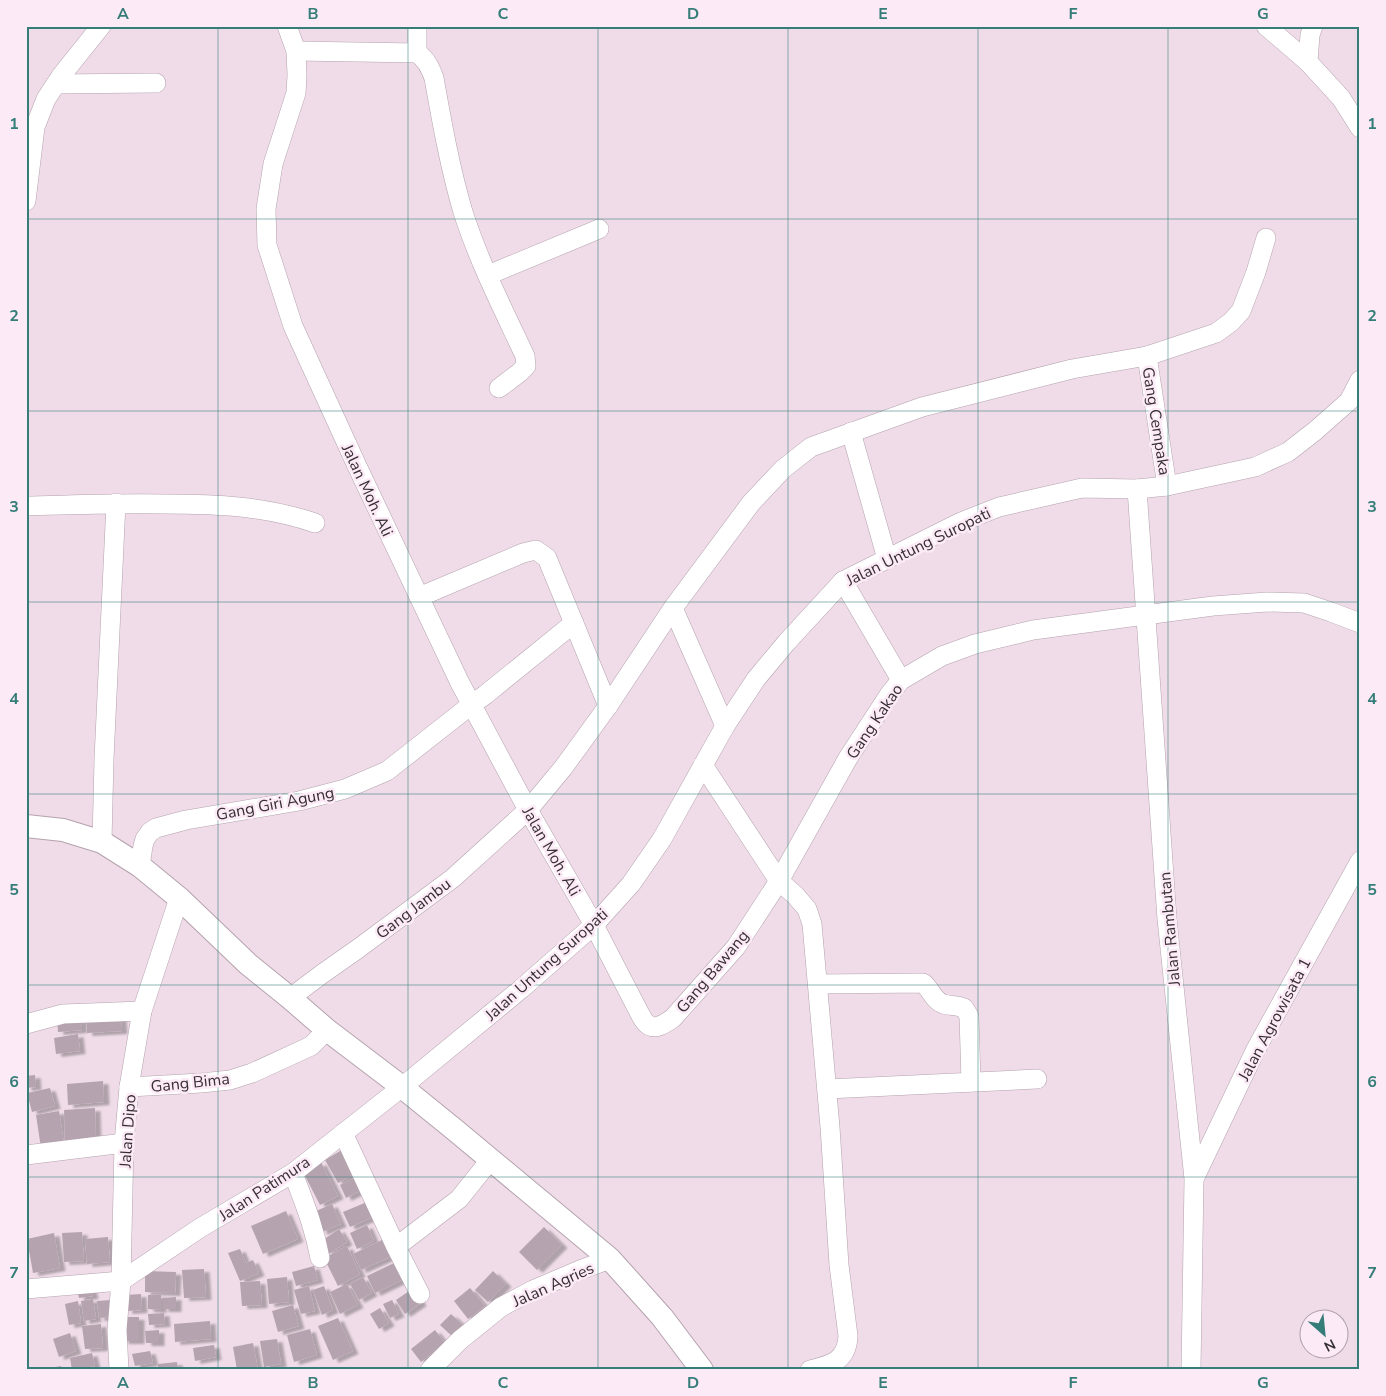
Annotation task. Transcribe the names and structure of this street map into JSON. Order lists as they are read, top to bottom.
{
  "streets": {
    "street": [
      "Gang Cempaka",
      "Jalan Moh. Ali",
      "Jalan Untung Suropati",
      "Gang Kakao",
      "Gang Giri Agung",
      "Gang Jambu",
      "Jalan Rambutan",
      "Gang Bawang",
      "Jalan Agrowisata 1",
      "Gang Bima",
      "Jalan Dipo",
      "Jalan Patimura",
      "Jalan Agries"
    ]
  },
  "crossings": [
    ["Gang Cempaka", "Jalan Untung Suropati"],
    ["Gang Cempaka", "Gang Jambu"],
    ["Jalan Moh. Ali", "Jalan Untung Suropati"],
    ["Jalan Moh. Ali", "Gang Giri Agung"],
    ["Jalan Moh. Ali", "Gang Jambu"],
    ["Jalan Moh. Ali", "Gang Bawang"],
    ["Jalan Untung Suropati", "Jalan Rambutan"],
    ["Jalan Untung Suropati", "Gang Bawang"],
    ["Jalan Untung Suropati", "Jalan Patimura"],
    ["Gang Kakao", "Jalan Rambutan"],
    ["Gang Kakao", "Gang Bawang"],
    ["Jalan Rambutan", "Jalan Agrowisata 1"],
    ["Gang Bima", "Jalan Dipo"],
    ["Jalan Dipo", "Jalan Patimura"]
  ],
  "north": "bottom right",
  "grid": {
    "columns": [
      "A",
      "B",
      "C",
      "D",
      "E",
      "F",
      "G"
    ],
    "rows": [
      "1",
      "2",
      "3",
      "4",
      "5",
      "6",
      "7"
    ]
  }
}
